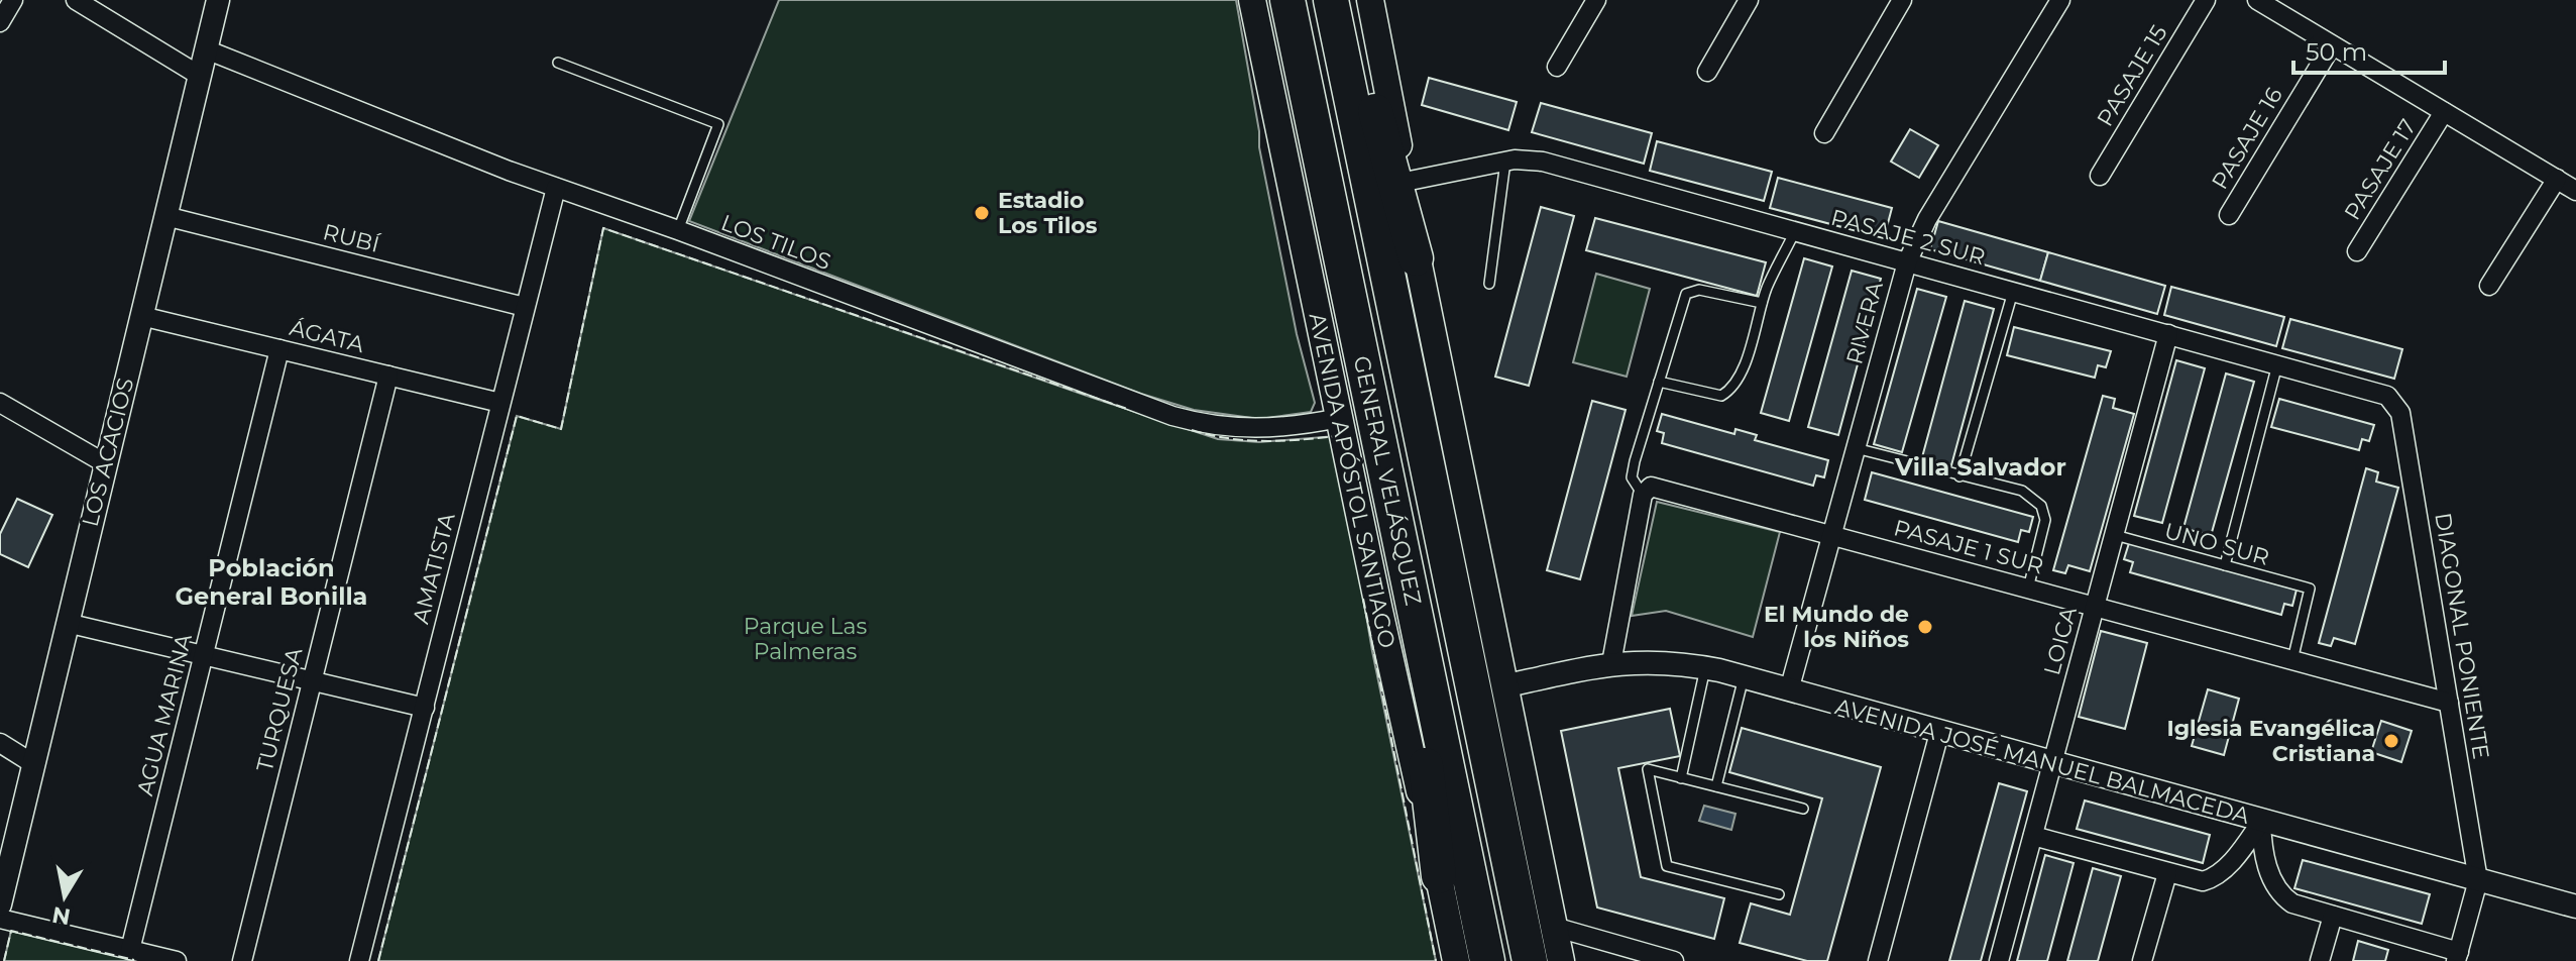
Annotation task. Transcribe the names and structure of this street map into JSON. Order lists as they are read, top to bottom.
{
  "streets": {
    "highway": ["GENERAL VELÁSQUEZ"],
    "main road": ["AVENIDA APÓSTOL SANTIAGO"],
    "street": [
      "PASAJE 15",
      "PASAJE 16",
      "PASAJE 17",
      "PASAJE 2 SUR",
      "RUBÍ",
      "LOS TILOS",
      "RIVERA",
      "ÁGATA",
      "LOS ACACIOS",
      "PASAJE 1 SUR",
      "AMATISTA",
      "DIAGONAL PONIENTE",
      "LOICA",
      "TURQUESA",
      "AGUA MARINA",
      "AVENIDA JOSÉ MANUEL BALMACEDA"
    ],
    "lane": ["UNO SUR"]
  },
  "crossings": [
    ["PASAJE 2 SUR", "RIVERA"],
    ["PASAJE 2 SUR", "DIAGONAL PONIENTE"],
    ["PASAJE 2 SUR", "LOICA"],
    ["RUBÍ", "LOS ACACIOS"],
    ["RUBÍ", "AMATISTA"],
    ["LOS TILOS", "LOS ACACIOS"],
    ["LOS TILOS", "AVENIDA APÓSTOL SANTIAGO"],
    ["LOS TILOS", "AMATISTA"],
    ["RIVERA", "PASAJE 1 SUR"],
    ["RIVERA", "AVENIDA JOSÉ MANUEL BALMACEDA"],
    ["ÁGATA", "LOS ACACIOS"],
    ["ÁGATA", "AMATISTA"],
    ["ÁGATA", "TURQUESA"],
    ["ÁGATA", "AGUA MARINA"],
    ["UNO SUR", "PASAJE 1 SUR"],
    ["UNO SUR", "LOICA"],
    ["PASAJE 1 SUR", "DIAGONAL PONIENTE"],
    ["PASAJE 1 SUR", "LOICA"],
    ["DIAGONAL PONIENTE", "AVENIDA JOSÉ MANUEL BALMACEDA"],
    ["LOICA", "AVENIDA JOSÉ MANUEL BALMACEDA"]
  ],
  "districts": ["Villa Salvador", "Población General Bonilla"],
  "parks": ["Parque Las Palmeras"],
  "places": ["Estadio Los Tilos", "El Mundo de los Niños", "Iglesia Evangélica Cristiana"],
  "scale_bar": "50 m",
  "north": "bottom"
}
